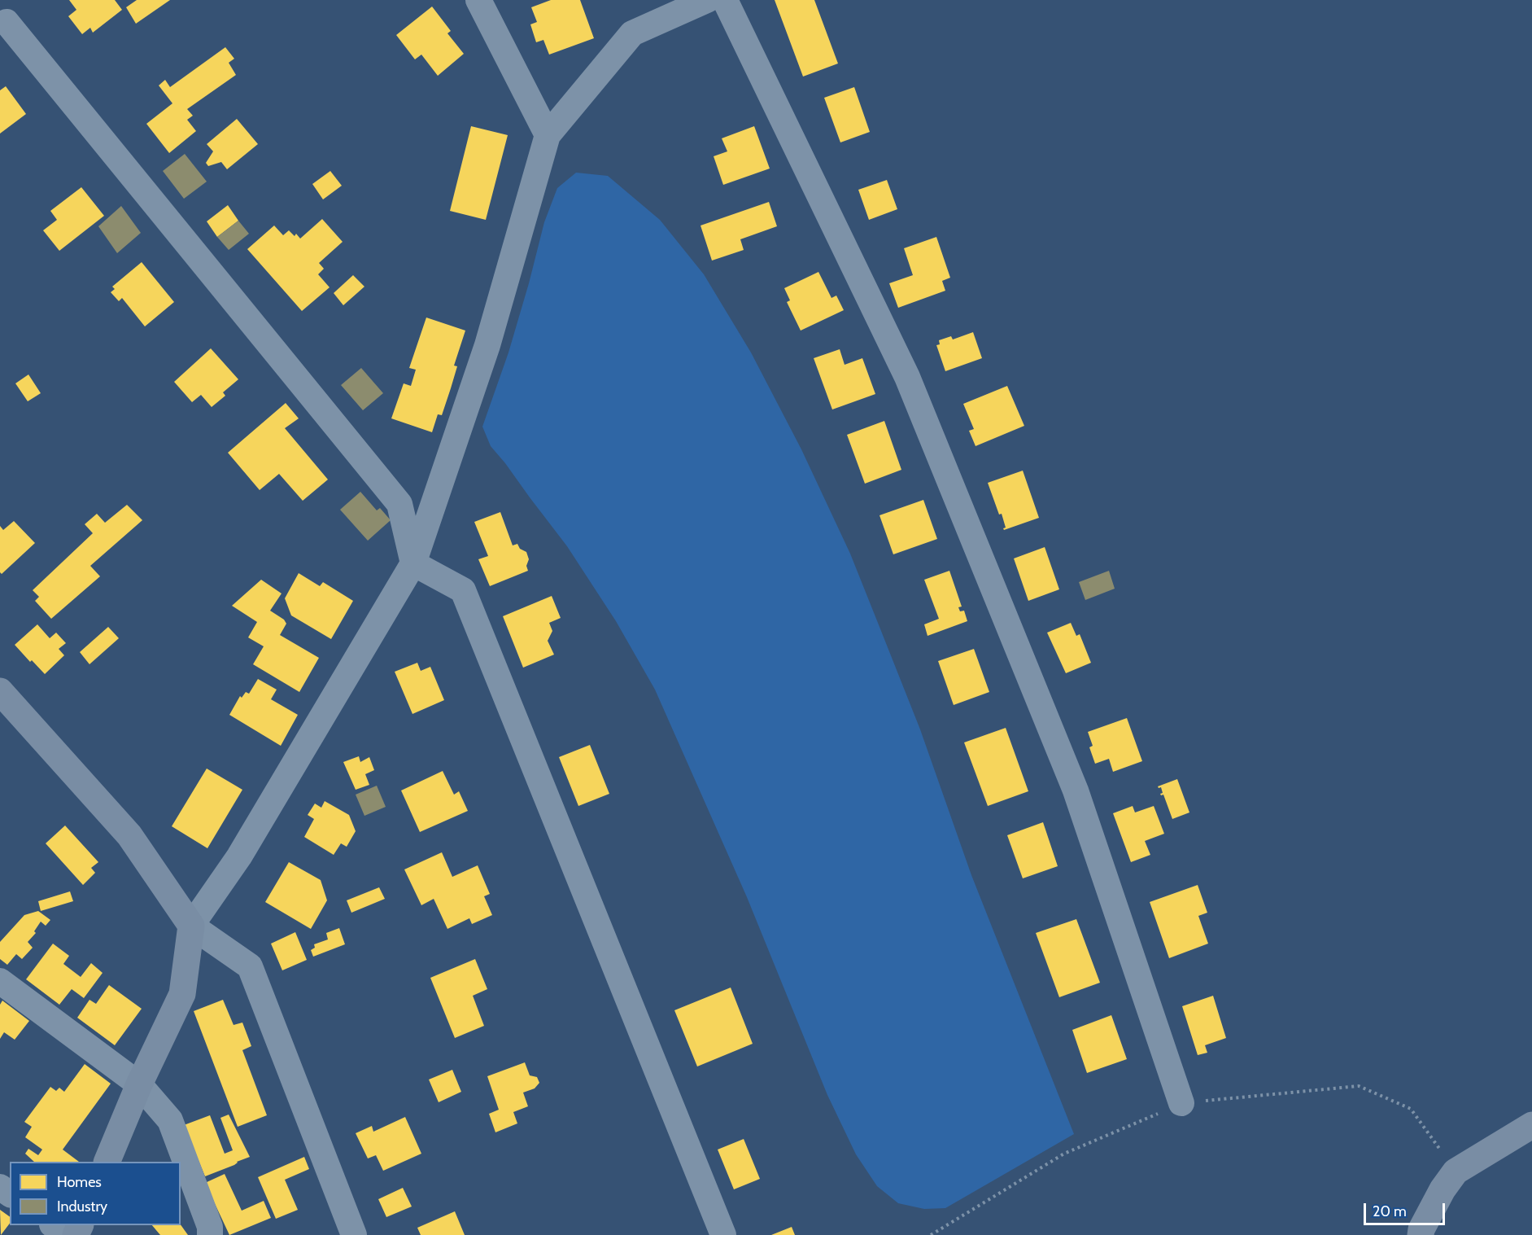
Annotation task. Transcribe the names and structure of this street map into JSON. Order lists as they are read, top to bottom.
{
  "legend": ["Homes", "Industry"],
  "scale_bar": "20 m"
}
